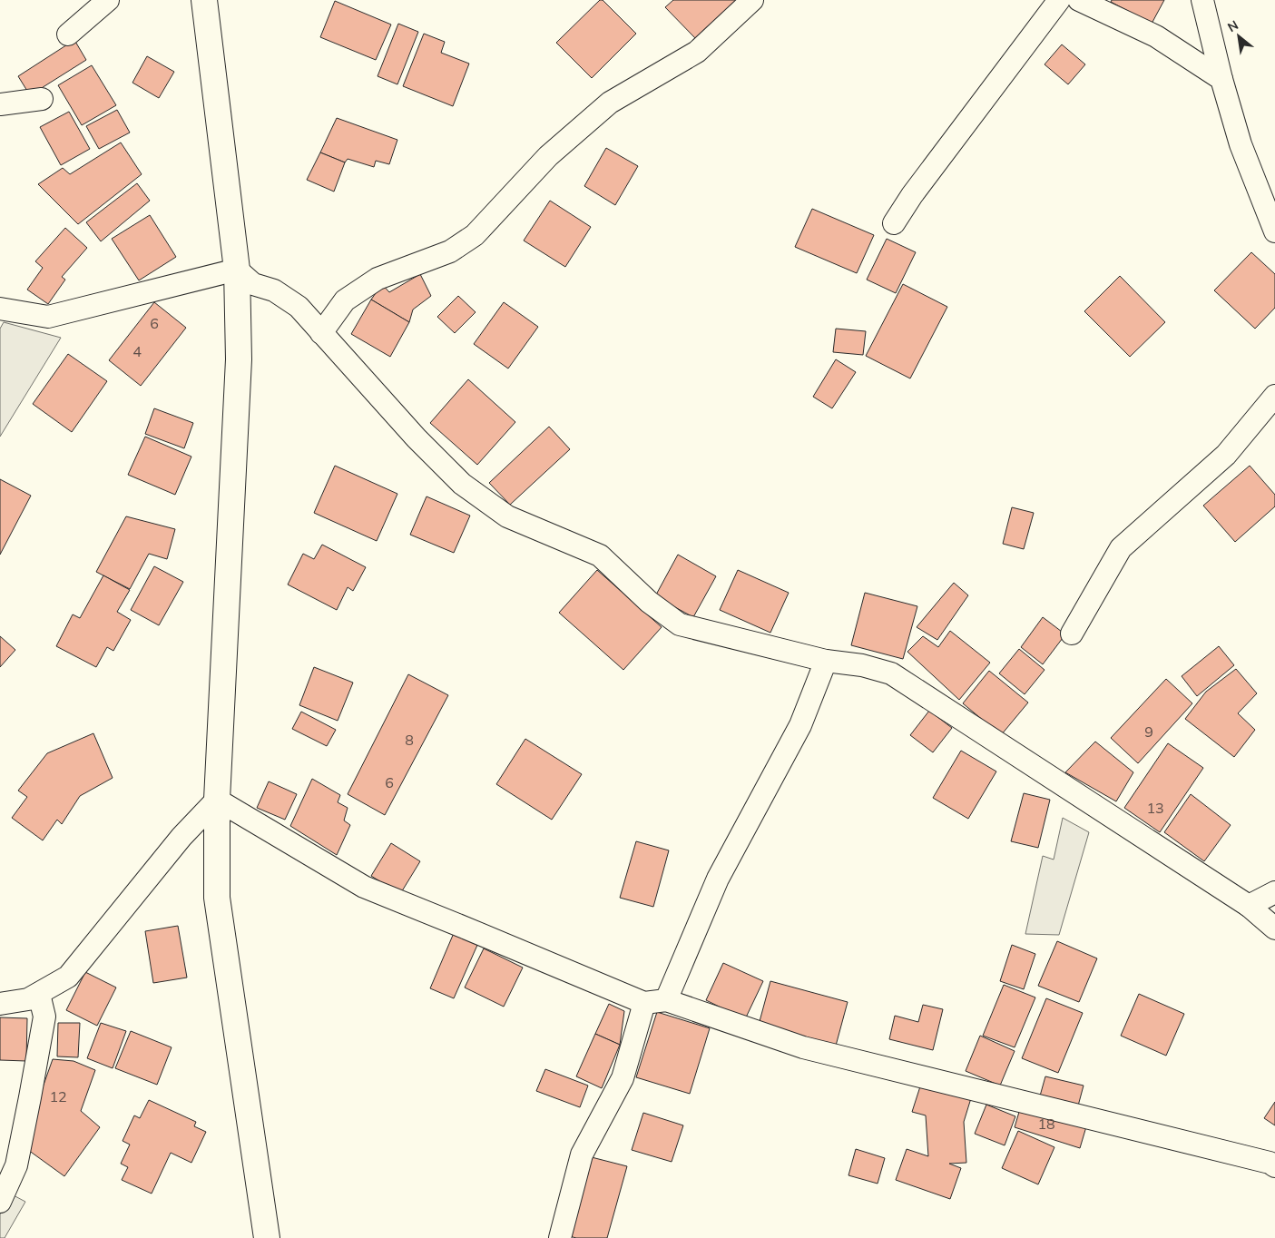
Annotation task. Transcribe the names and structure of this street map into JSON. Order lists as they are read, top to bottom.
{
  "house_numbers": [
    "6",
    "4",
    "9",
    "8",
    "6",
    "13",
    "12",
    "18"
  ],
  "north": "top left"
}
